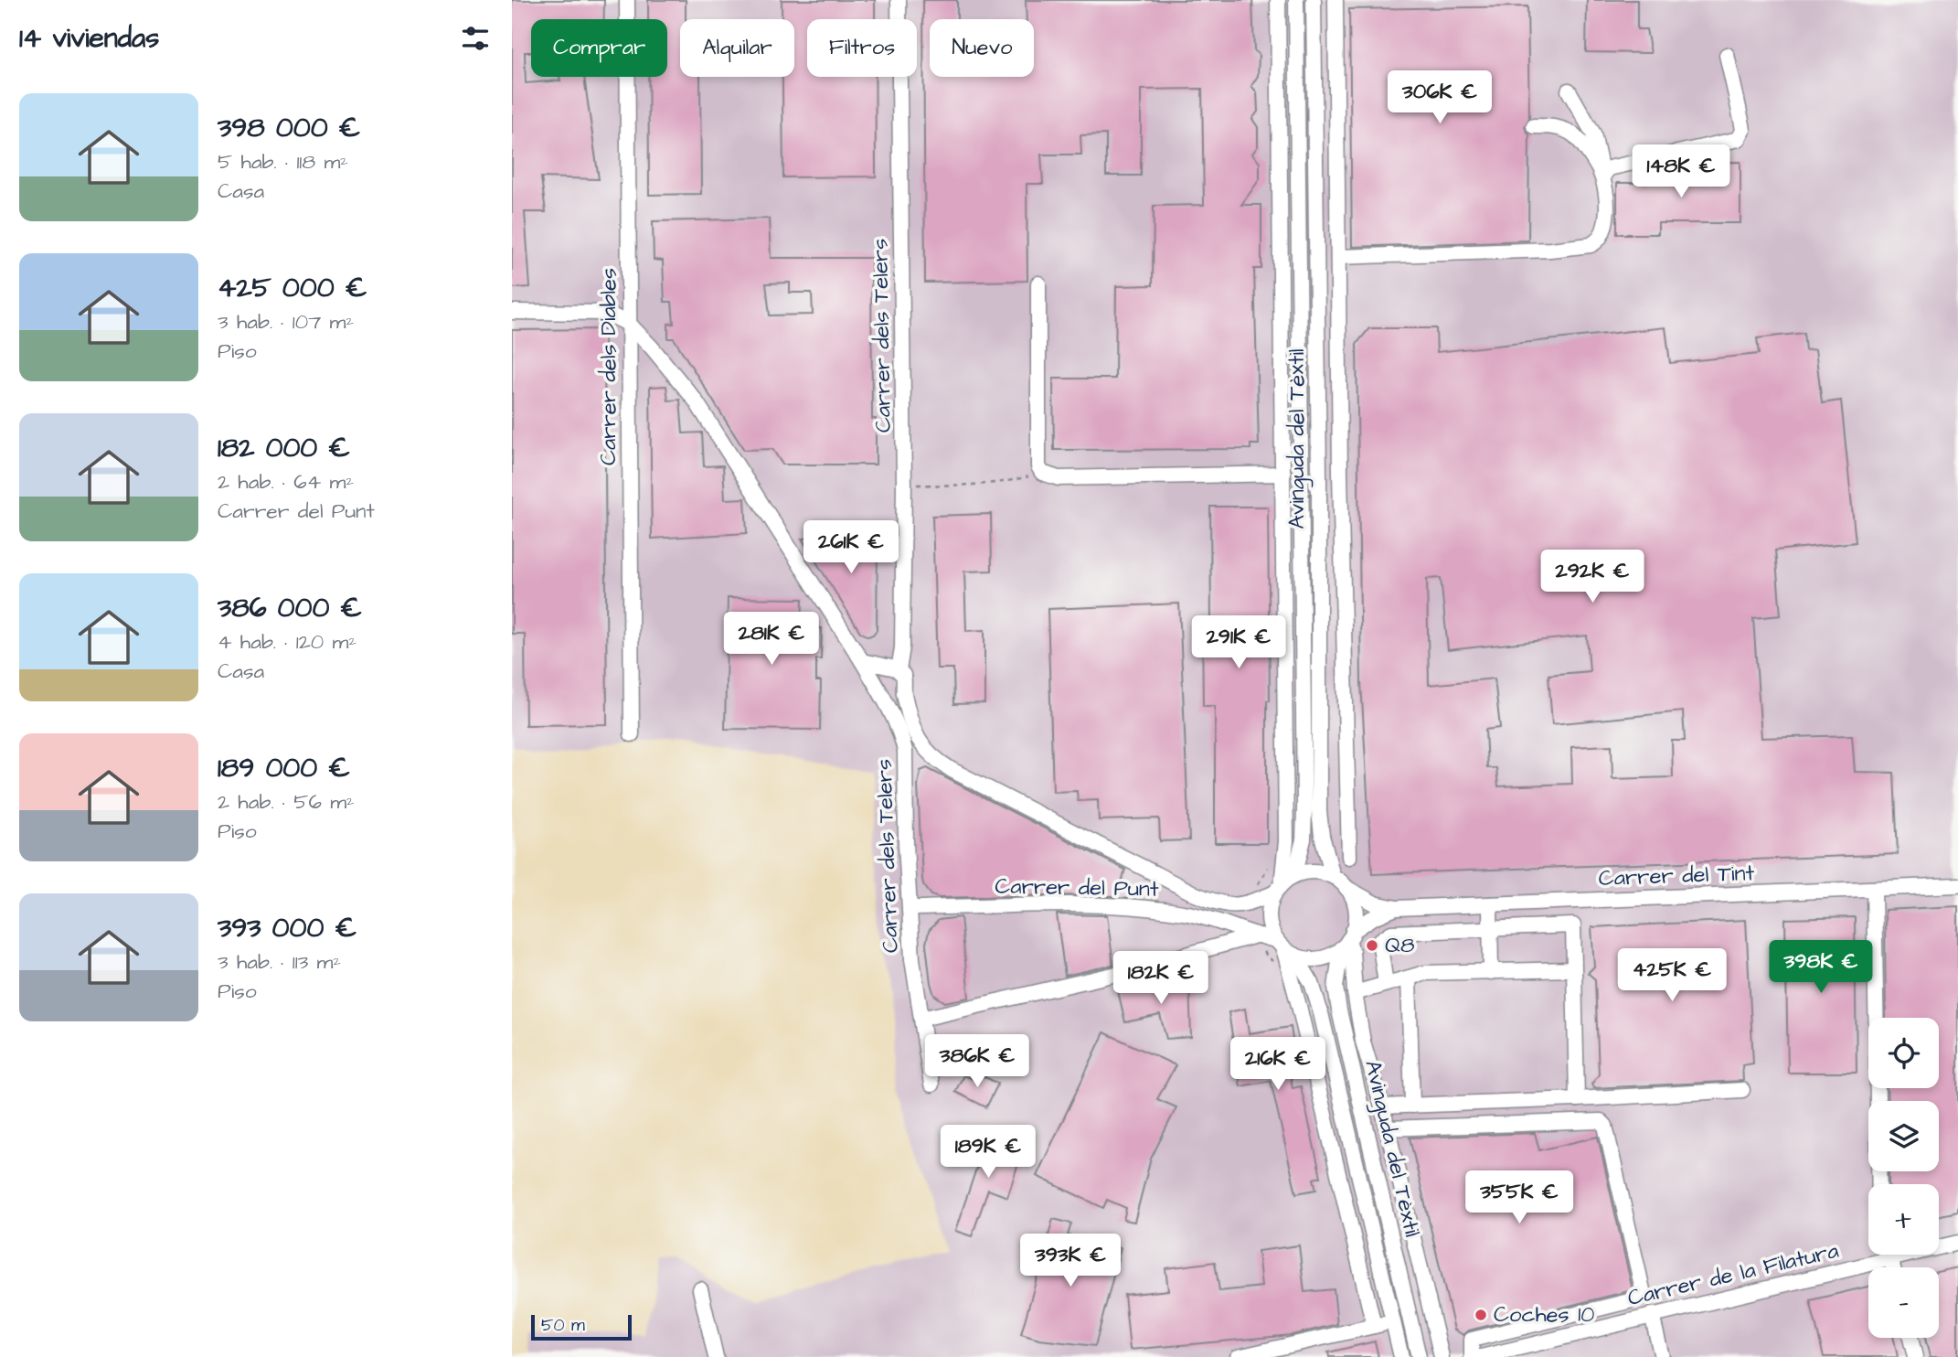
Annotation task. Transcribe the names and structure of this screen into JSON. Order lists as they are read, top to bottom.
{
  "streets": {
    "street": [
      "Carrer dels Telers",
      "Carrer dels Diables",
      "Avinguda del Tèxtil",
      "Carrer del Tint",
      "Carrer del Punt",
      "Carrer de la Filatura"
    ]
  },
  "crossings": [
    ["Carrer dels Telers", "Carrer dels Diables"],
    ["Carrer dels Telers", "Carrer del Punt"],
    ["Avinguda del Tèxtil", "Carrer del Punt"]
  ],
  "places": ["Q8", "Coches 10"],
  "scale_bar": "50 m",
  "page": {
    "heading": "14 viviendas",
    "chip": [
      "Comprar",
      "Alquilar",
      "Filtros",
      "Nuevo"
    ],
    "price": [
      "306K €",
      "148K €",
      "261K €",
      "292K €",
      "281K €",
      "291K €",
      "398K €",
      "425K €",
      "182K €",
      "386K €",
      "216K €",
      "189K €",
      "355K €",
      "393K €"
    ],
    "list": [
      {
        "name": "398 000 €",
        "note": "5 hab. · 118 m² · Casa"
      },
      {
        "name": "425 000 €",
        "note": "3 hab. · 107 m² · Piso"
      },
      {
        "name": "182 000 €",
        "note": "2 hab. · 64 m² · Carrer del Punt"
      },
      {
        "name": "386 000 €",
        "note": "4 hab. · 120 m² · Casa"
      },
      {
        "name": "189 000 €",
        "note": "2 hab. · 56 m² · Piso"
      },
      {
        "name": "393 000 €",
        "note": "3 hab. · 113 m² · Piso"
      }
    ],
    "map_buttons": ["+", "−"],
    "scale": "50 m"
  }
}
